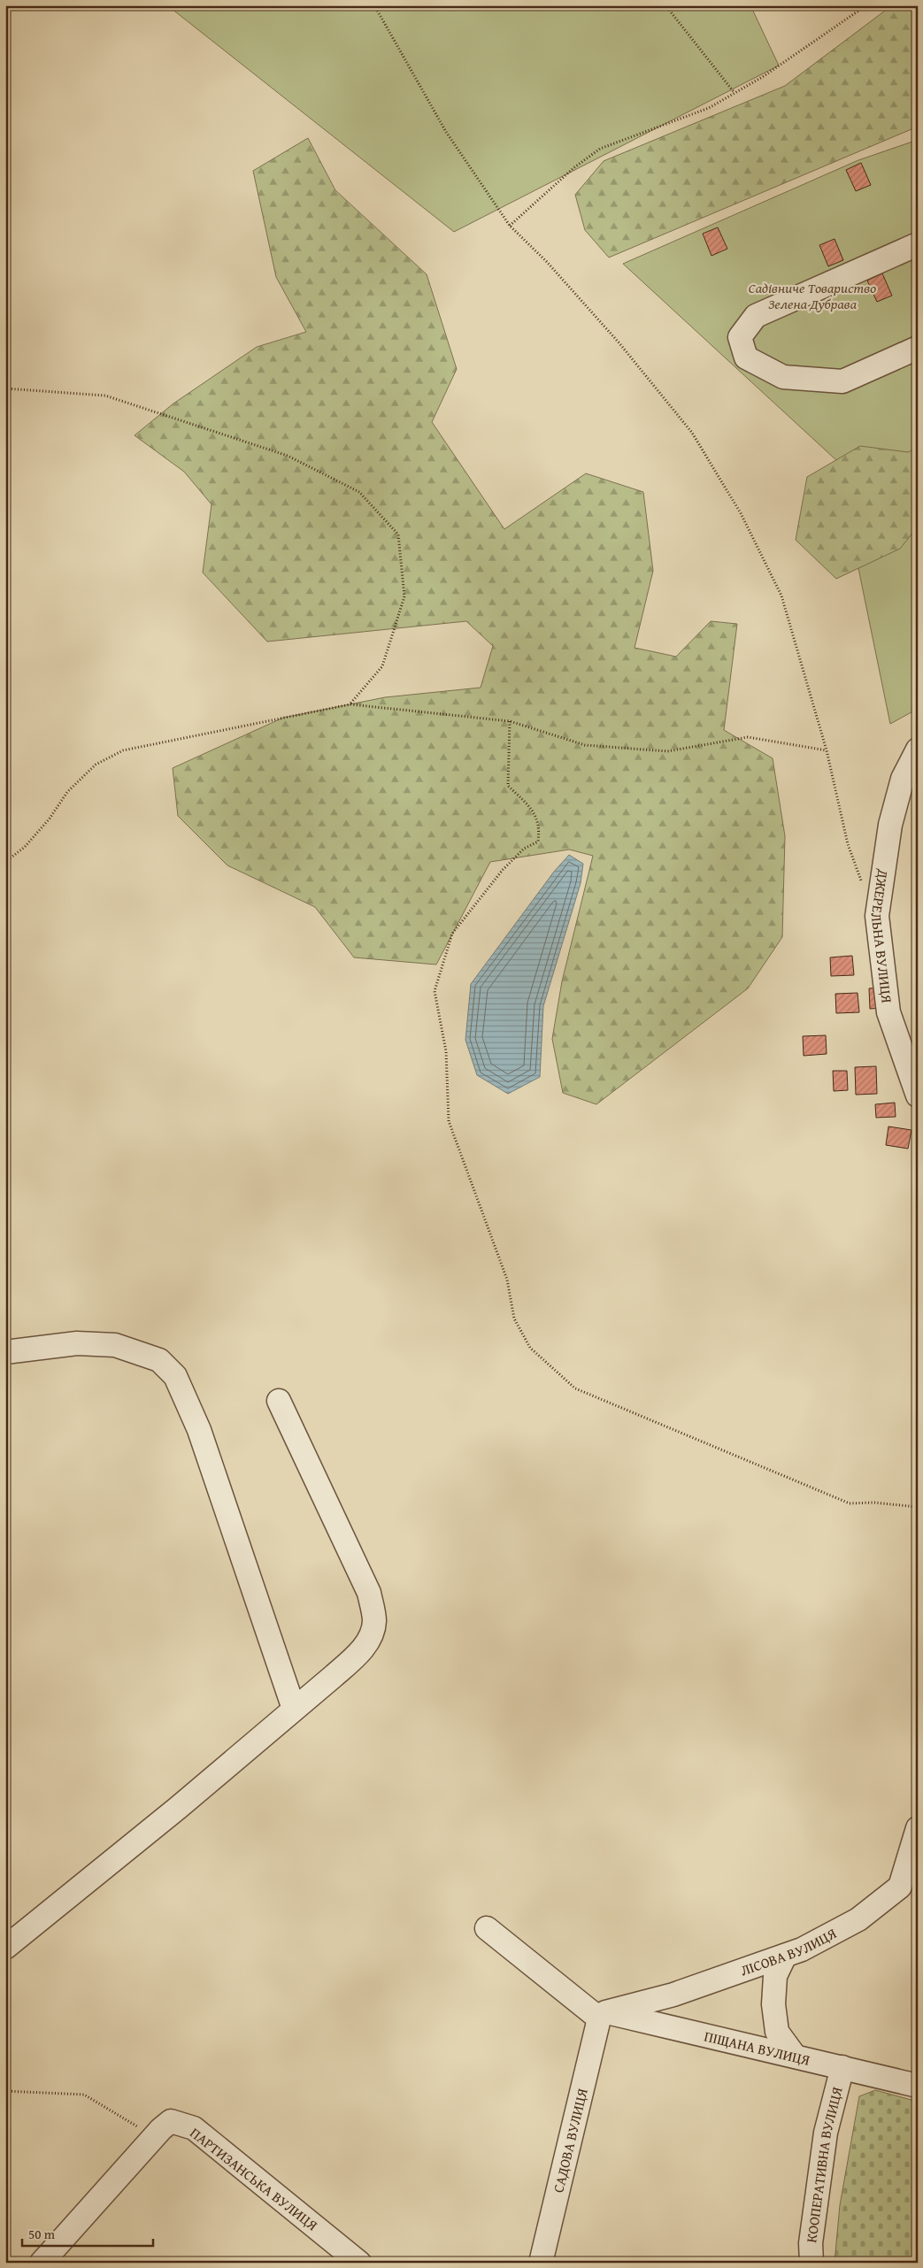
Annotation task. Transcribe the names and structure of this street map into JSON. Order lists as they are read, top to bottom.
{
  "streets": {
    "street": [
      "ДЖЕРЕЛЬНА ВУЛИЦЯ",
      "ЛІСОВА ВУЛИЦЯ",
      "ПІЩАНА ВУЛИЦЯ",
      "САДОВА ВУЛИЦЯ",
      "КООПЕРАТИВНА ВУЛИЦЯ",
      "ПАРТИЗАНСЬКА ВУЛИЦЯ"
    ]
  },
  "crossings": [
    ["ЛІСОВА ВУЛИЦЯ", "ПІЩАНА ВУЛИЦЯ"],
    ["ЛІСОВА ВУЛИЦЯ", "САДОВА ВУЛИЦЯ"],
    ["ПІЩАНА ВУЛИЦЯ", "САДОВА ВУЛИЦЯ"],
    ["ПІЩАНА ВУЛИЦЯ", "КООПЕРАТИВНА ВУЛИЦЯ"]
  ],
  "parks": ["Садівниче Товариство Зелена Дубрава"],
  "scale_bar": "50 m"
}
